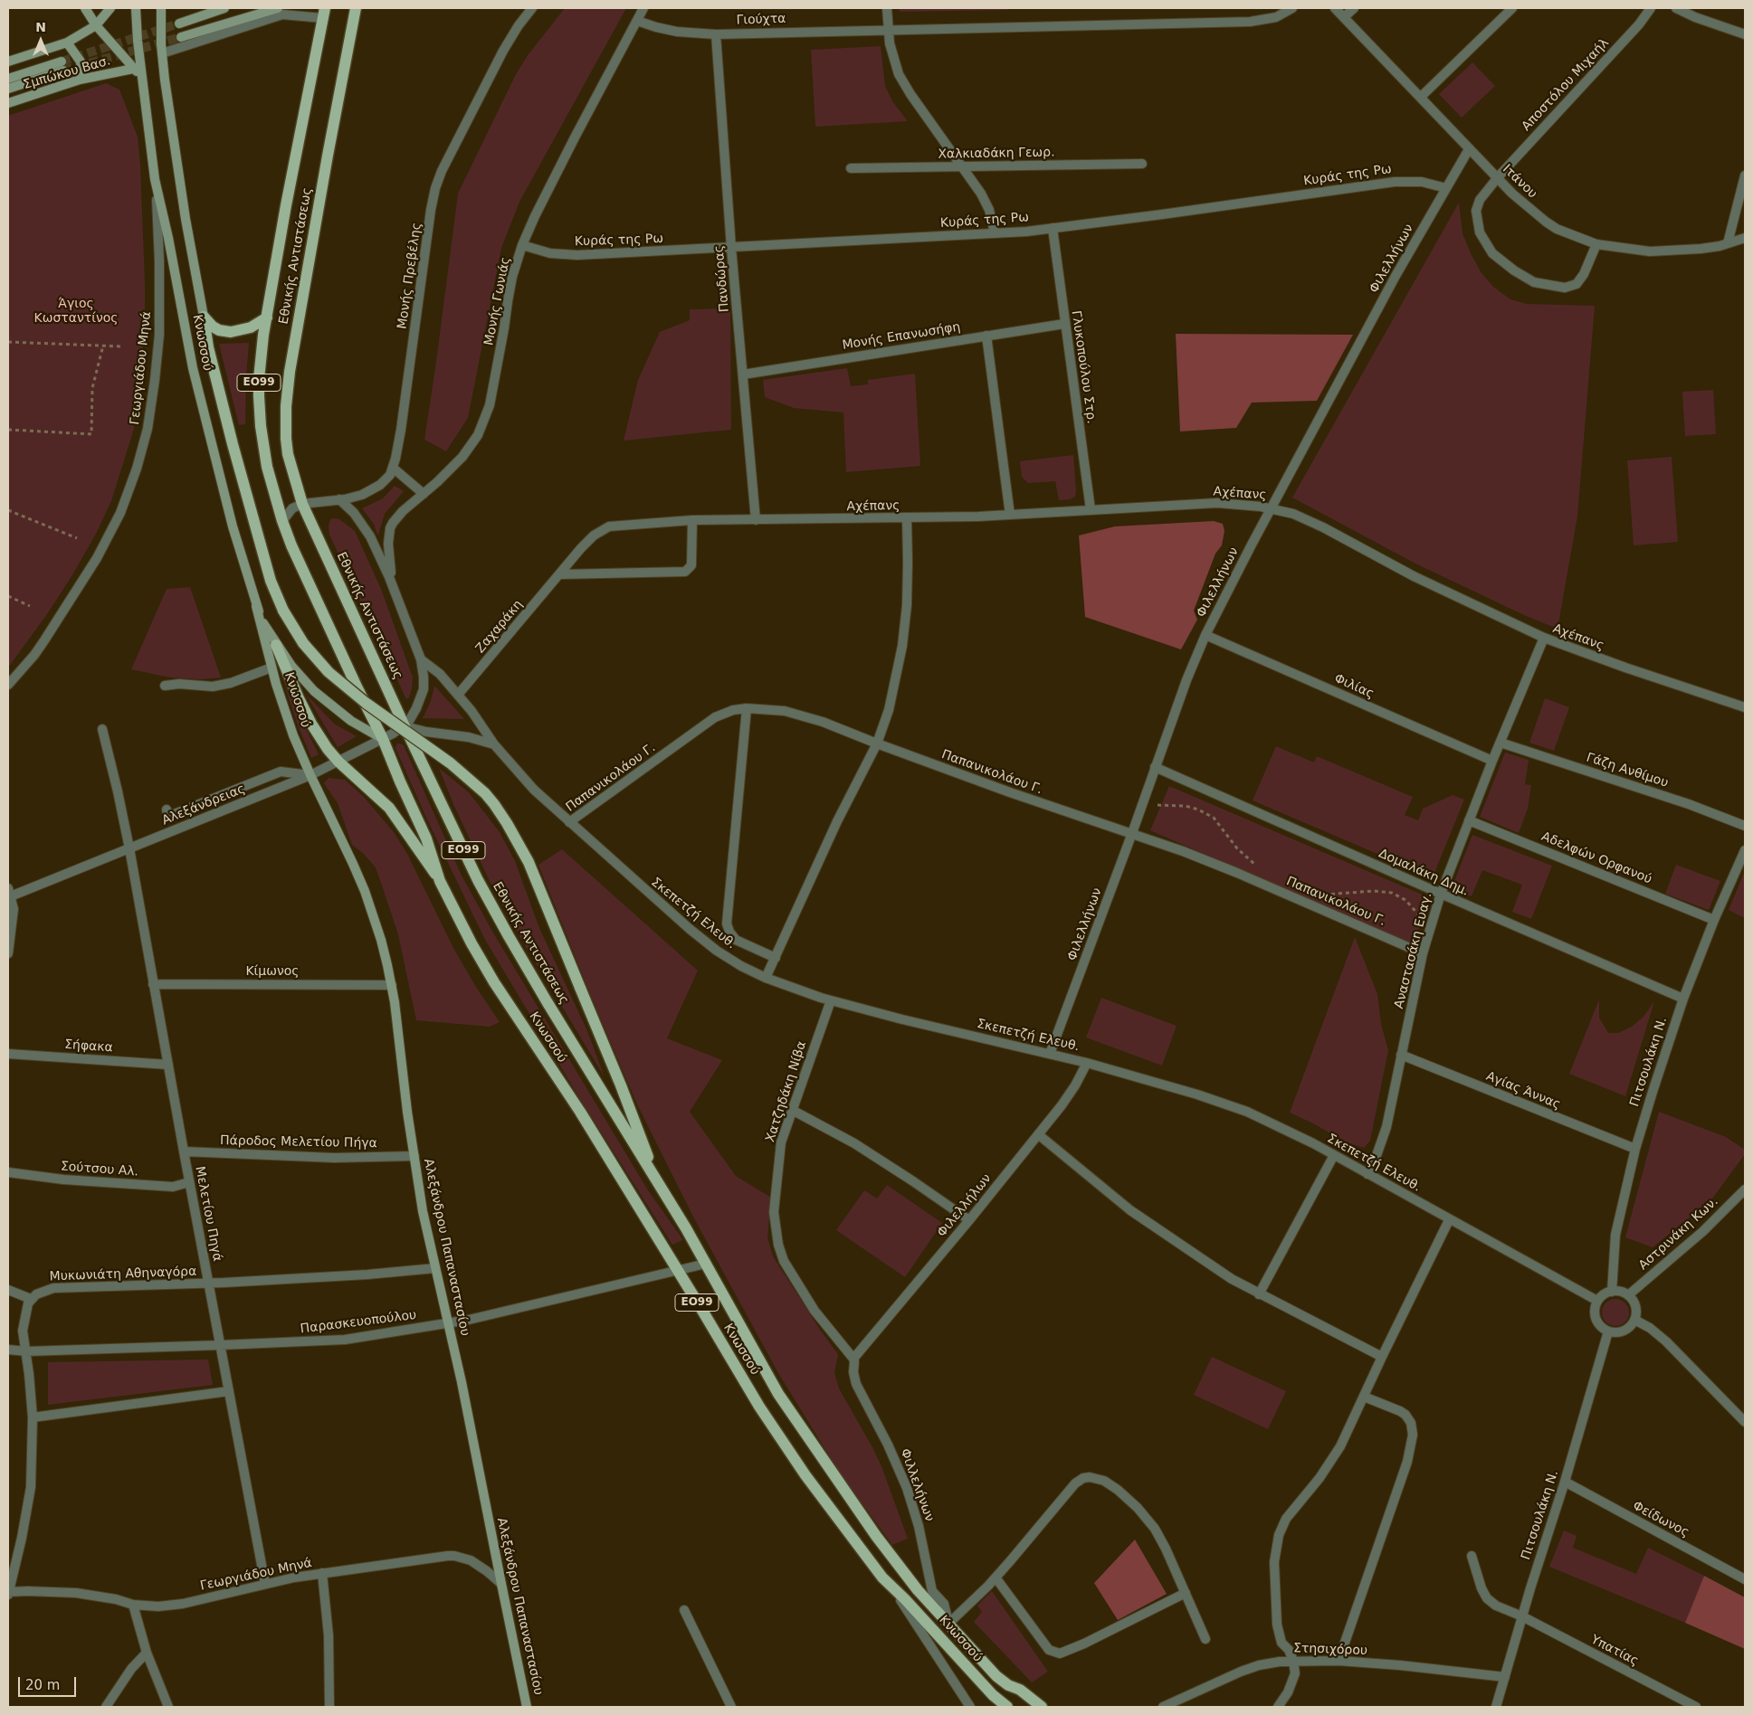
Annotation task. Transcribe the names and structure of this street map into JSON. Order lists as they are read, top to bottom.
{
  "streets": {
    "main road": [
      "Σμπώκου Βασ.",
      "Εθνικής Αντιστάσεως",
      "Κνωσσού",
      "ΕΟ99",
      "Αλεξάνδρου Παπαναστασίου"
    ],
    "street": [
      "Γιούχτα",
      "Αποστόλου Μιχαήλ",
      "Χαλκιαδάκη Γεωρ.",
      "Κυράς της Ρω",
      "Ιτάνου",
      "Φιλελλήνων",
      "Μονής Πρεβέλης",
      "Πανδώρας",
      "Μονής Γωνιάς",
      "Μονής Επανωσήφη",
      "Γλυκοπούλου Στρ.",
      "Γεωργιάδου Μηνά",
      "Αχέπανς",
      "Ζαχαράκη",
      "Φιλίας",
      "Γάζη Ανθίμου",
      "Παπανικολάου Γ.",
      "Αλεξάνδρειας",
      "Αδελφών Ορφανού",
      "Δομαλάκη Δημ.",
      "Σκεπετζή Ελευθ.",
      "Αναστασάκη Ευαγ.",
      "Κίμωνος",
      "Σήφακα",
      "Πιτσουλάκη Ν.",
      "Αγίας Άννας",
      "Χατζηδάκη Νίβα",
      "Πάροδος Μελετίου Πήγα",
      "Σούτσου Αλ.",
      "Φιλελλήλων",
      "Μελετίου Πηγά",
      "Αστρινάκη Κων.",
      "Μυκωνιάτη Αθηναγόρα",
      "Παρασκευοπούλου",
      "Φιλλελήνων",
      "Φείδωνος",
      "Στησιχόρου",
      "Υπατίας"
    ]
  },
  "crossings": [
    ["Γιούχτα", "Πανδώρας"],
    ["Γιούχτα", "Μονής Γωνιάς"],
    ["Αποστόλου Μιχαήλ", "Ιτάνου"],
    ["Κυράς της Ρω", "Φιλελλήνων"],
    ["Κυράς της Ρω", "Πανδώρας"],
    ["Κυράς της Ρω", "Μονής Γωνιάς"],
    ["Κυράς της Ρω", "Γλυκοπούλου Στρ."],
    ["Ιτάνου", "Φιλελλήνων"],
    ["Εθνικής Αντιστάσεως", "Μονής Πρεβέλης"],
    ["Εθνικής Αντιστάσεως", "Κνωσσού"],
    ["Εθνικής Αντιστάσεως", "Αλεξάνδρειας"],
    ["Φιλελλήνων", "Αχέπανς"],
    ["Φιλελλήνων", "Φιλίας"],
    ["Φιλελλήνων", "Παπανικολάου Γ."],
    ["Φιλελλήνων", "Δομαλάκη Δημ."],
    ["Φιλελλήνων", "Σκεπετζή Ελευθ."],
    ["Πανδώρας", "Μονής Επανωσήφη"],
    ["Πανδώρας", "Αχέπανς"],
    ["Μονής Επανωσήφη", "Γλυκοπούλου Στρ."],
    ["Κνωσσού", "Γεωργιάδου Μηνά"],
    ["Κνωσσού", "Αλεξάνδρειας"],
    ["Κνωσσού", "Αλεξάνδρου Παπαναστασίου"],
    ["Κνωσσού", "Παρασκευοπούλου"],
    ["Κνωσσού", "Φιλλελήνων"],
    ["Γλυκοπούλου Στρ.", "Αχέπανς"],
    ["Γεωργιάδου Μηνά", "Μελετίου Πηγά"],
    ["Γεωργιάδου Μηνά", "Αλεξάνδρου Παπαναστασίου"],
    ["Αχέπανς", "Ζαχαράκη"],
    ["Αχέπανς", "Αναστασάκη Ευαγ."],
    ["Ζαχαράκη", "Σκεπετζή Ελευθ."],
    ["Φιλίας", "Αναστασάκη Ευαγ."],
    ["Γάζη Ανθίμου", "Αναστασάκη Ευαγ."],
    ["Παπανικολάου Γ.", "Σκεπετζή Ελευθ."],
    ["Παπανικολάου Γ.", "Αναστασάκη Ευαγ."],
    ["Αλεξάνδρειας", "Μελετίου Πηγά"],
    ["Αλεξάνδρειας", "Αλεξάνδρου Παπαναστασίου"],
    ["Αδελφών Ορφανού", "Αναστασάκη Ευαγ."],
    ["Αδελφών Ορφανού", "Πιτσουλάκη Ν."],
    ["Δομαλάκη Δημ.", "Αναστασάκη Ευαγ."],
    ["Δομαλάκη Δημ.", "Πιτσουλάκη Ν."],
    ["Σκεπετζή Ελευθ.", "Αναστασάκη Ευαγ."],
    ["Σκεπετζή Ελευθ.", "Πιτσουλάκη Ν."],
    ["Σκεπετζή Ελευθ.", "Χατζηδάκη Νίβα"],
    ["Σκεπετζή Ελευθ.", "Φιλελλήλων"],
    ["Σκεπετζή Ελευθ.", "Αστρινάκη Κων."],
    ["Αναστασάκη Ευαγ.", "Αγίας Άννας"],
    ["Κίμωνος", "Μελετίου Πηγά"],
    ["Κίμωνος", "Αλεξάνδρου Παπαναστασίου"],
    ["Σήφακα", "Μελετίου Πηγά"],
    ["Πιτσουλάκη Ν.", "Αγίας Άννας"],
    ["Πιτσουλάκη Ν.", "Αστρινάκη Κων."],
    ["Πιτσουλάκη Ν.", "Φείδωνος"],
    ["Πιτσουλάκη Ν.", "Στησιχόρου"],
    ["Πιτσουλάκη Ν.", "Υπατίας"],
    ["Χατζηδάκη Νίβα", "Φιλελλήλων"],
    ["Χατζηδάκη Νίβα", "Φιλλελήνων"],
    ["Πάροδος Μελετίου Πήγα", "Μελετίου Πηγά"],
    ["Πάροδος Μελετίου Πήγα", "Αλεξάνδρου Παπαναστασίου"],
    ["Σούτσου Αλ.", "Μελετίου Πηγά"],
    ["Φιλελλήλων", "Φιλλελήνων"],
    ["Μελετίου Πηγά", "Μυκωνιάτη Αθηναγόρα"],
    ["Μελετίου Πηγά", "Παρασκευοπούλου"],
    ["Αλεξάνδρου Παπαναστασίου", "Μυκωνιάτη Αθηναγόρα"],
    ["Αλεξάνδρου Παπαναστασίου", "Παρασκευοπούλου"]
  ],
  "parks": ["Άγιος Κωσταντίνος"],
  "scale_bar": "20 m",
  "north": "top"
}
